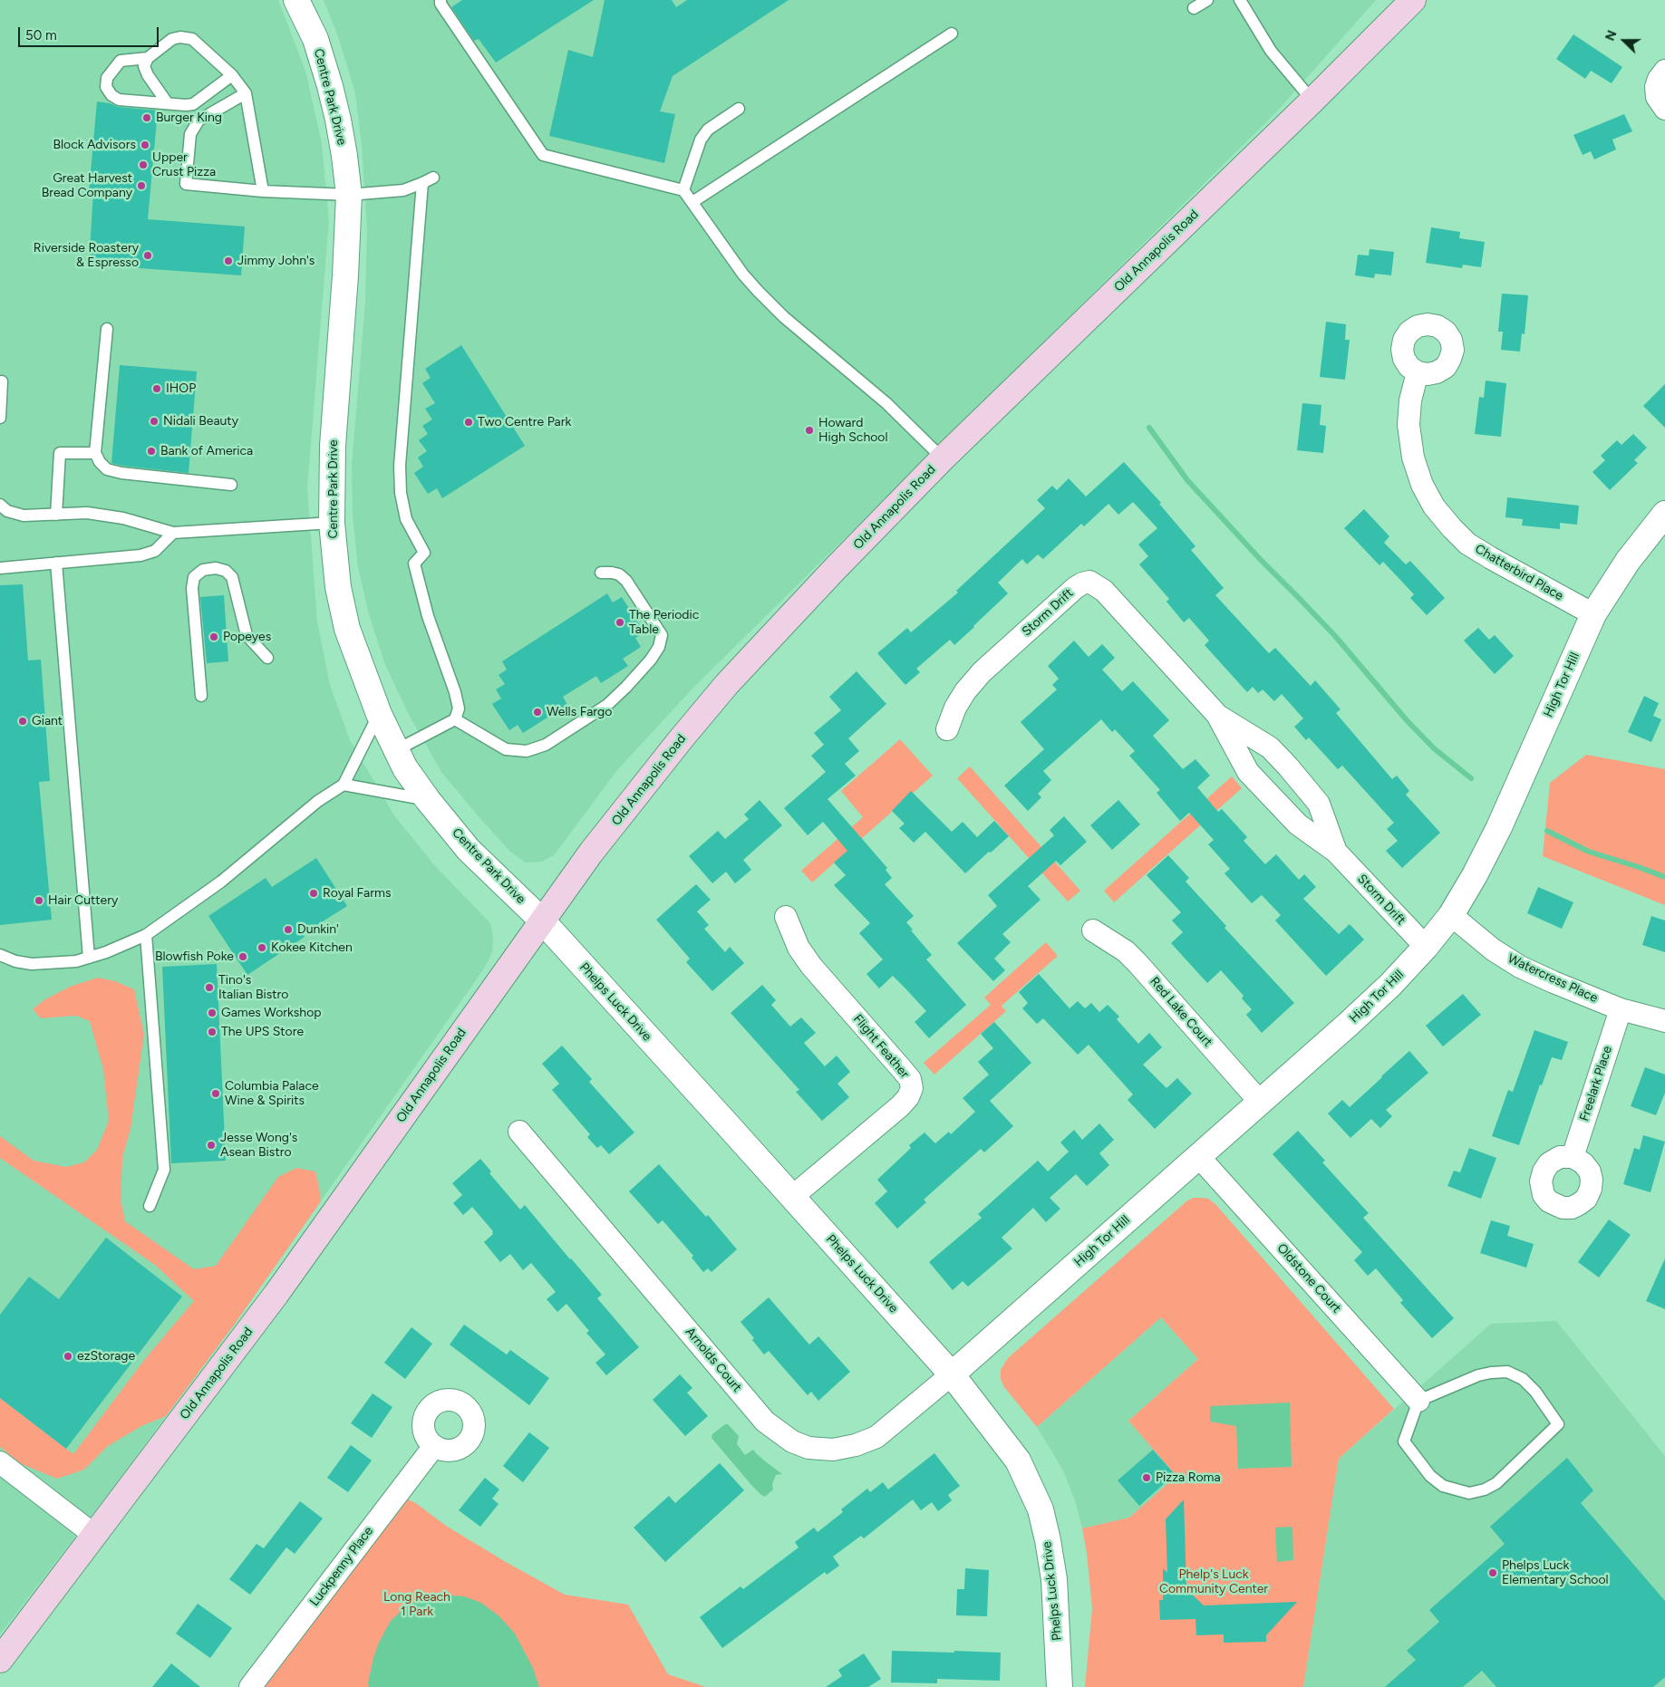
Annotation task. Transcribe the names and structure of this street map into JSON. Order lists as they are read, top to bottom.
{
  "streets": {
    "main road": ["Old Annapolis Road"],
    "street": [
      "Centre Park Drive",
      "Chatterbird Place",
      "Storm Drift",
      "High Tor Hill",
      "Watercress Place",
      "Phelps Luck Drive",
      "Red Lake Court",
      "Flight Feather",
      "Freelark Place",
      "Oldstone Court",
      "Arnolds Court",
      "Luckpenny Place"
    ]
  },
  "crossings": [
    ["Centre Park Drive", "Old Annapolis Road"],
    ["Centre Park Drive", "Phelps Luck Drive"],
    ["Old Annapolis Road", "Phelps Luck Drive"],
    ["Chatterbird Place", "High Tor Hill"],
    ["Storm Drift", "High Tor Hill"],
    ["High Tor Hill", "Watercress Place"],
    ["High Tor Hill", "Phelps Luck Drive"],
    ["High Tor Hill", "Red Lake Court"],
    ["High Tor Hill", "Oldstone Court"],
    ["High Tor Hill", "Arnolds Court"],
    ["Watercress Place", "Freelark Place"],
    ["Phelps Luck Drive", "Flight Feather"],
    ["Phelps Luck Drive", "Arnolds Court"]
  ],
  "parks": ["Phelp's Luck Community Center", "Long Reach 1 Park"],
  "places": [
    "Burger King",
    "Block Advisors",
    "Upper Crust Pizza",
    "Great Harvest Bread Company",
    "Riverside Roastery & Espresso",
    "Jimmy John's",
    "IHOP",
    "Nidali Beauty",
    "Two Centre Park",
    "Howard High School",
    "Bank of America",
    "The Periodic Table",
    "Popeyes",
    "Wells Fargo",
    "Giant",
    "Royal Farms",
    "Hair Cuttery",
    "Dunkin'",
    "Kokee Kitchen",
    "Blowfish Poke",
    "Tino's Italian Bistro",
    "Games Workshop",
    "The UPS Store",
    "Columbia Palace Wine & Spirits",
    "Jesse Wong's Asean Bistro",
    "ezStorage",
    "Pizza Roma",
    "Phelps Luck Elementary School"
  ],
  "scale_bar": "50 m",
  "north": "left"
}
